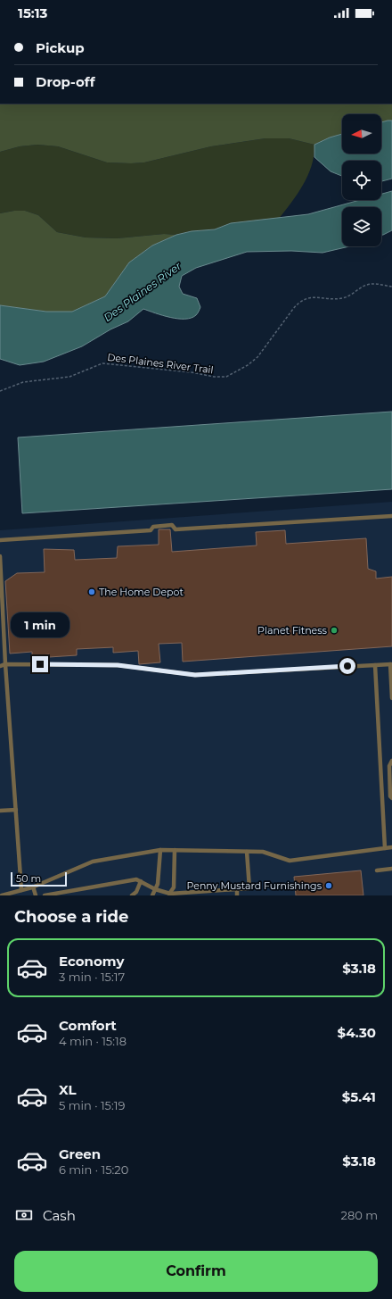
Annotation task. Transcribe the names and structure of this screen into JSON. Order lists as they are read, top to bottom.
{
  "streets": {
    "path": ["Des Plaines River Trail"]
  },
  "water": ["Des Plaines River"],
  "places": ["The Home Depot", "Planet Fitness", "Penny Mustard Furnishings"],
  "scale_bar": "50 m",
  "north": "left",
  "page": {
    "status": "15:13",
    "banner": ["Pickup", "Drop-off"],
    "bubble": "1 min",
    "scale": "50 m",
    "heading": "Choose a ride",
    "list": [
      {
        "name": "Economy",
        "note": "3 min · 15:17",
        "value": "$3.18"
      },
      {
        "name": "Comfort",
        "note": "4 min · 15:18",
        "value": "$4.30"
      },
      {
        "name": "XL",
        "note": "5 min · 15:19",
        "value": "$5.41"
      },
      {
        "name": "Green",
        "note": "6 min · 15:20",
        "value": "$3.18"
      }
    ],
    "pay": ["Cash", "280 m"],
    "buttons": "Confirm"
  }
}
